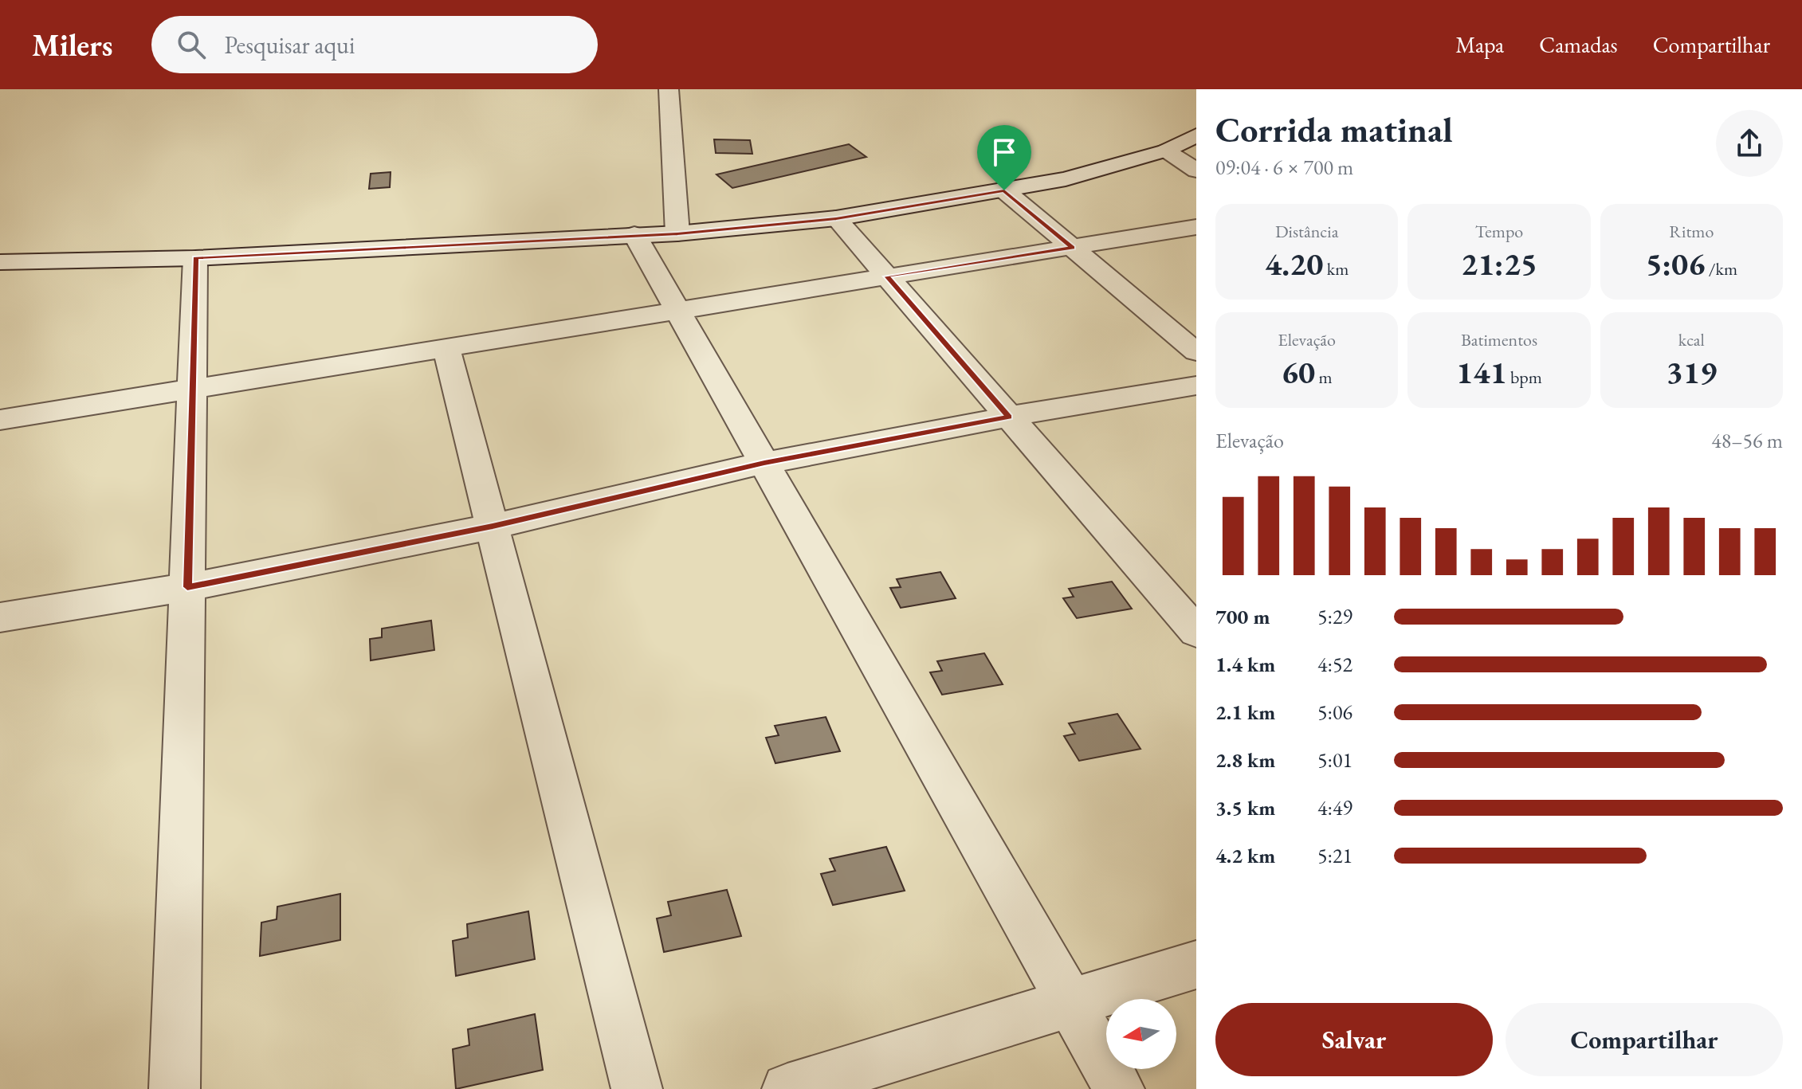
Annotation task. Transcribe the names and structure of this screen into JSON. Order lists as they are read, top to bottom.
{
  "north": "left",
  "page": {
    "header": "Milers",
    "search": "Pesquisar aqui",
    "nav": ["Mapa", "Camadas", "Compartilhar"],
    "heading": ["Corrida matinal", "09:04 · 6 × 700 m"],
    "stats": [
      ["Distância", "4.20 km"],
      ["Tempo", "21:25"],
      ["Ritmo", "5:06 /km"],
      ["Elevação", "60 m"],
      ["Batimentos", "141 bpm"],
      ["kcal", "319"]
    ],
    "chart": ["Elevação", "48–56 m"],
    "list": [
      {
        "name": "700 m",
        "note": "5:29"
      },
      {
        "name": "1.4 km",
        "note": "4:52"
      },
      {
        "name": "2.1 km",
        "note": "5:06"
      },
      {
        "name": "2.8 km",
        "note": "5:01"
      },
      {
        "name": "3.5 km",
        "note": "4:49"
      },
      {
        "name": "4.2 km",
        "note": "5:21"
      }
    ],
    "buttons": ["Salvar", "Compartilhar"]
  }
}
